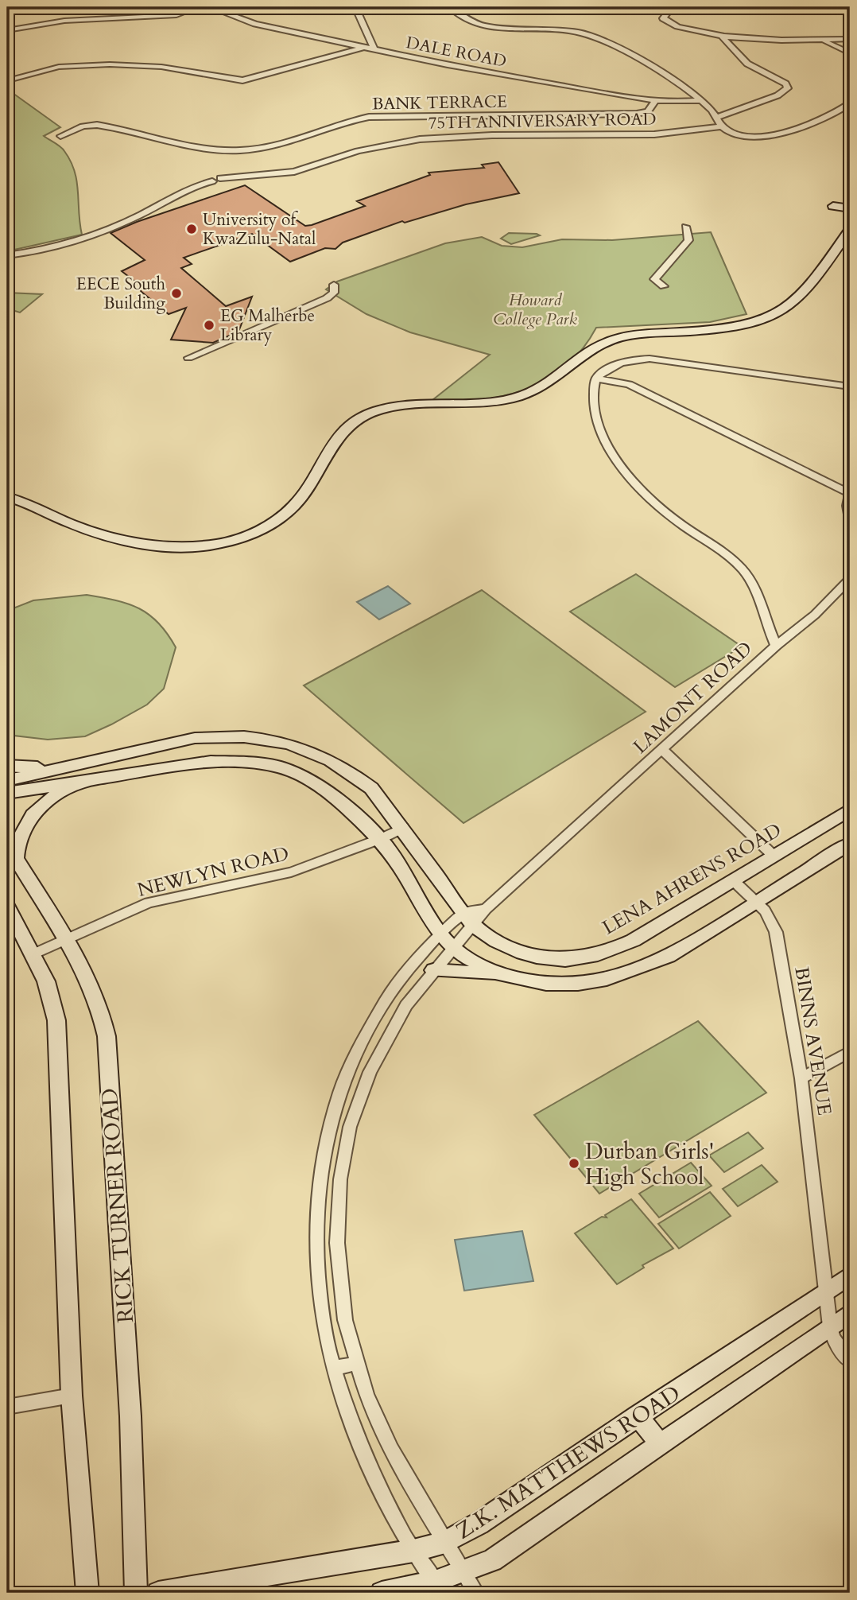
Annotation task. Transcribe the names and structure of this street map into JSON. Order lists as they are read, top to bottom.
{
  "streets": {
    "main road": ["LENA AHRENS ROAD", "RICK TURNER ROAD", "Z.K. MATTHEWS ROAD"],
    "street": [
      "DALE ROAD",
      "BANK TERRACE",
      "75TH ANNIVERSARY ROAD",
      "LAMONT ROAD",
      "NEWLYN ROAD",
      "BINNS AVENUE"
    ]
  },
  "crossings": [
    ["DALE ROAD", "BANK TERRACE"],
    ["LAMONT ROAD", "LENA AHRENS ROAD"],
    ["NEWLYN ROAD", "LENA AHRENS ROAD"],
    ["NEWLYN ROAD", "RICK TURNER ROAD"],
    ["LENA AHRENS ROAD", "BINNS AVENUE"],
    ["BINNS AVENUE", "Z.K. MATTHEWS ROAD"]
  ],
  "parks": ["Howard College Park"],
  "places": [
    "University of KwaZulu-Natal",
    "EECE South Building",
    "EG Malherbe Library",
    "Durban Girls' High School"
  ]
}
